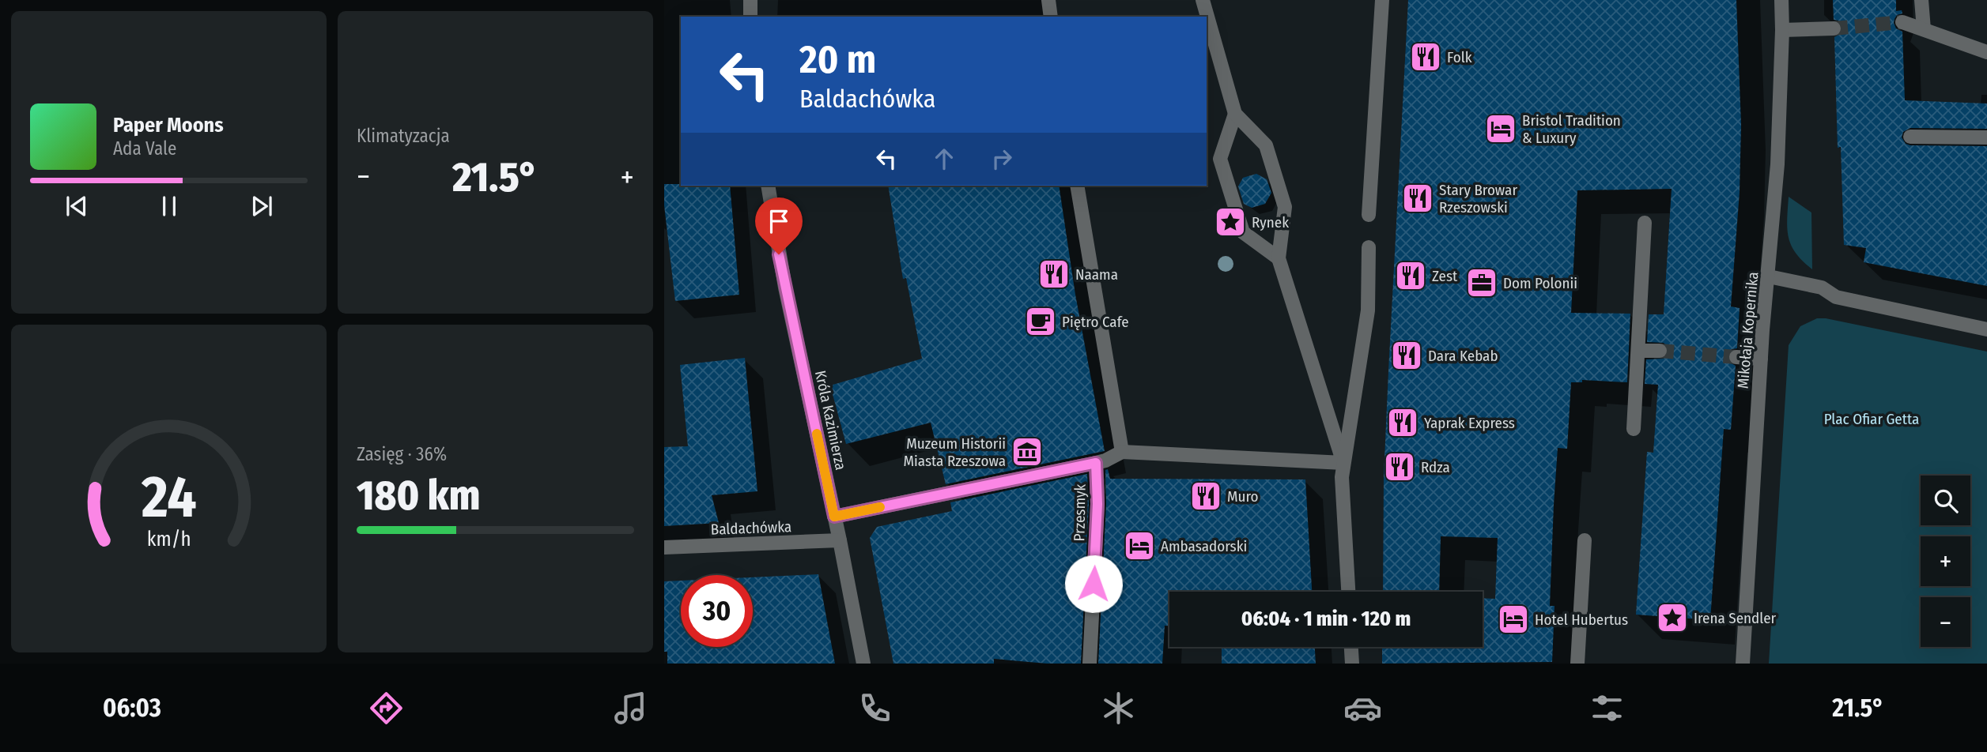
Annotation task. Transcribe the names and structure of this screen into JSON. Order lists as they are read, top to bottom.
{
  "streets": {
    "street": [
      "Mikołaja Kopernika",
      "Króla Kazimierza",
      "Przesmyk",
      "Baldachówka"
    ]
  },
  "crossings": [
    ["Króla Kazimierza", "Baldachówka"]
  ],
  "parks": ["Plac Ofiar Getta"],
  "places": {
    "restaurant": [
      "Folk",
      "Stary Browar Rzeszowski",
      "Naama",
      "Zest",
      "Dara Kebab",
      "Yaprak Express",
      "Rdza",
      "Muro"
    ],
    "hotel": ["Bristol Tradition & Luxury", "Ambasadorski", "Hotel Hubertus"],
    "place": ["Rynek", "Irena Sendler"],
    "office": ["Dom Polonii"],
    "cafe": ["Piętro Cafe"],
    "museum": ["Muzeum Historii Miasta Rzeszowa"]
  },
  "page": {
    "tile": [
      "Klimatyzacja",
      ["Zasięg · 36%", "180 km"]
    ],
    "turn": ["20 m", "Baldachówka"],
    "song": ["Paper Moons", "Ada Vale"],
    "heat": ["−", "21.5°", "+"],
    "map_buttons": ["+", "−"],
    "limit": "30",
    "trip": "06:04 · 1 min · 120 m",
    "tabs": ["06:03", "21.5°"],
    "gauge": ["24", "km/h"]
  }
}
